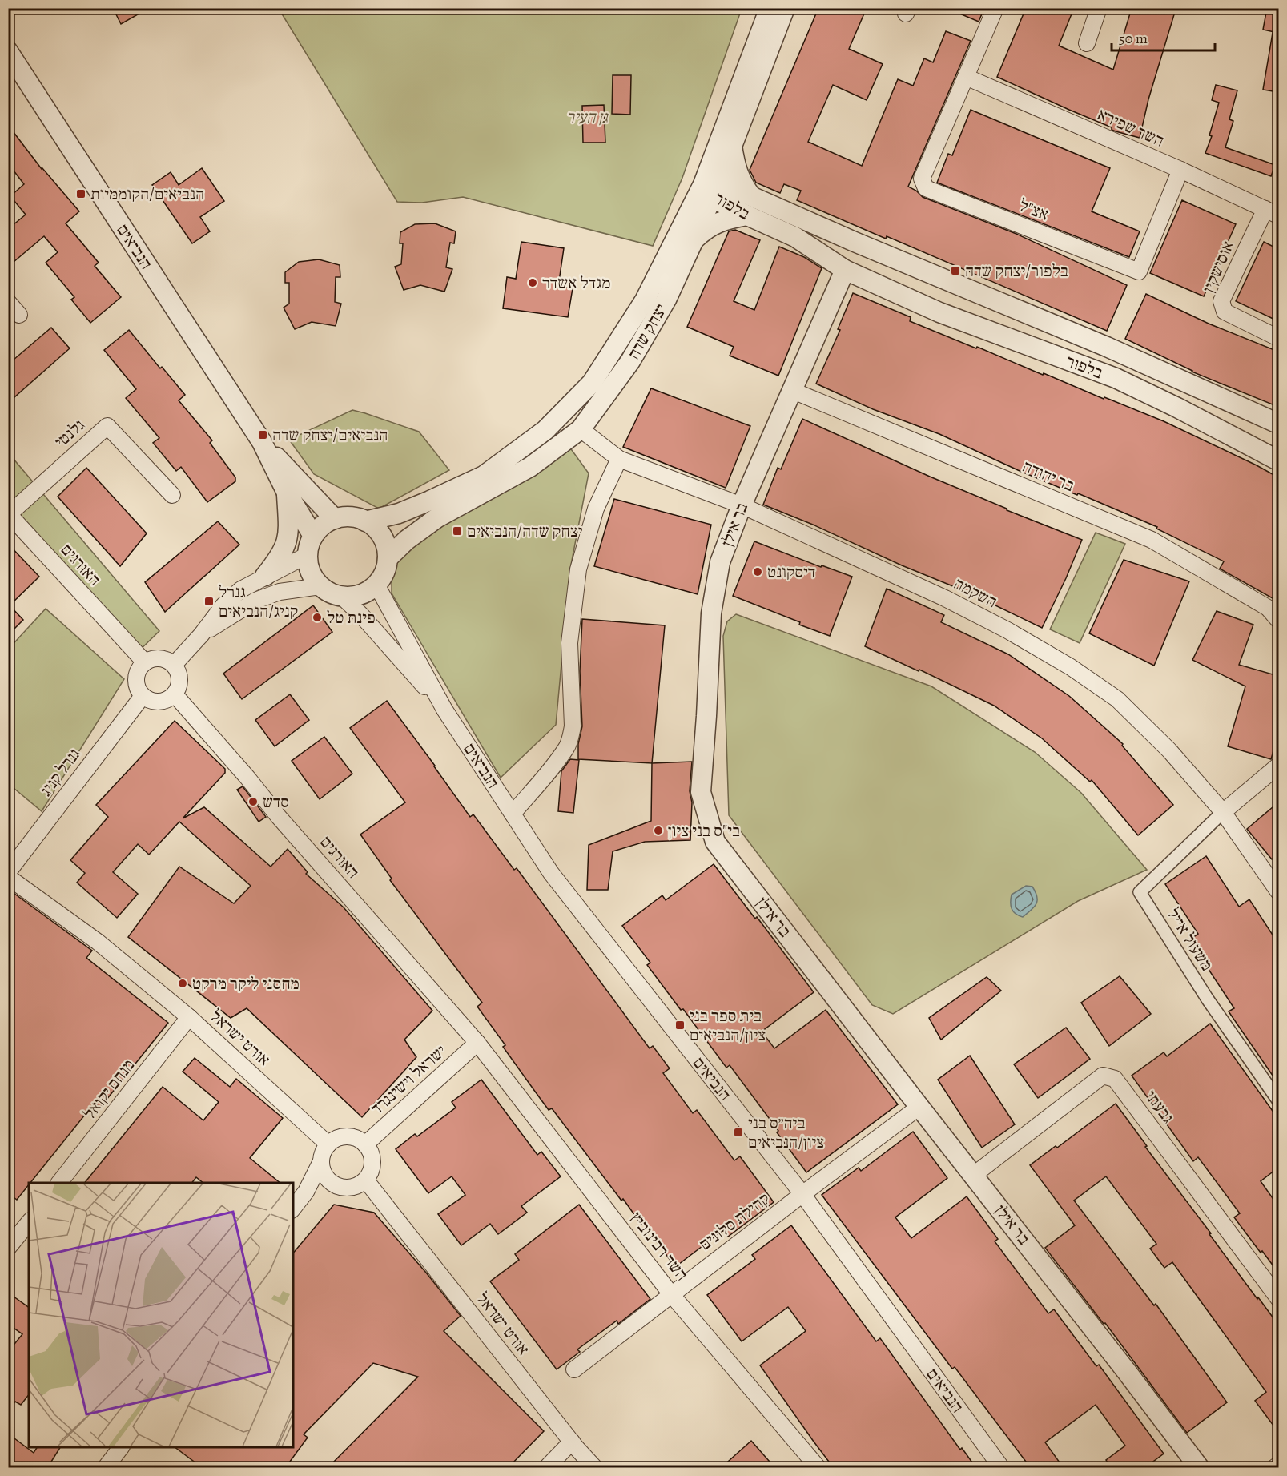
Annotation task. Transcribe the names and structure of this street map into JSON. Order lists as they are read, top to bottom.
{
  "streets": {
    "street": [
      "השר שפירא",
      "בלפור",
      "אצ\"ל",
      "הנביאים",
      "אוסישקין",
      "יצחק שדה",
      "גלנטי",
      "בר יהודה",
      "בר אילן",
      "האורגים",
      "השקמה",
      "גנרל קניג",
      "משעול אייל",
      "אורט ישראל",
      "ישראל וישינגרד",
      "מנחם יקואל",
      "גבעתי",
      "קהילת סלונים",
      "השר רבינוביץ"
    ]
  },
  "crossings": [
    ["השר שפירא", "אצ\"ל"],
    ["השר שפירא", "אוסישקין"],
    ["בלפור", "יצחק שדה"],
    ["בלפור", "בר אילן"],
    ["הנביאים", "יצחק שדה"],
    ["הנביאים", "קהילת סלונים"],
    ["יצחק שדה", "השקמה"],
    ["גלנטי", "האורגים"],
    ["בר יהודה", "בר אילן"],
    ["בר אילן", "השקמה"],
    ["בר אילן", "גבעתי"],
    ["בר אילן", "קהילת סלונים"],
    ["האורגים", "גנרל קניג"],
    ["האורגים", "ישראל וישינגרד"],
    ["האורגים", "השר רבינוביץ"],
    ["השקמה", "משעול אייל"],
    ["אורט ישראל", "ישראל וישינגרד"],
    ["אורט ישראל", "מנחם יקואל"],
    ["ישראל וישינגרד", "השר רבינוביץ"],
    ["קהילת סלונים", "השר רבינוביץ"]
  ],
  "parks": ["גן העיר"],
  "places": {
    "transit": [
      "הנביאים/הקוממיות",
      "בלפור/יצחק שדה",
      "הנביאים/יצחק שדה",
      "יצחק שדה/הנביאים",
      "גנרל קניג/הנביאים",
      "בית ספר בני ציון/הנביאים",
      "ביה״ס בני ציון/הנביאים"
    ],
    "other": [
      "מגדל אשדר",
      "דיסקונט",
      "פינת טל",
      "סדש",
      "בי\"ס בני ציון",
      "מחסני ליקר מרקט"
    ]
  },
  "scale_bar": "50 m"
}
